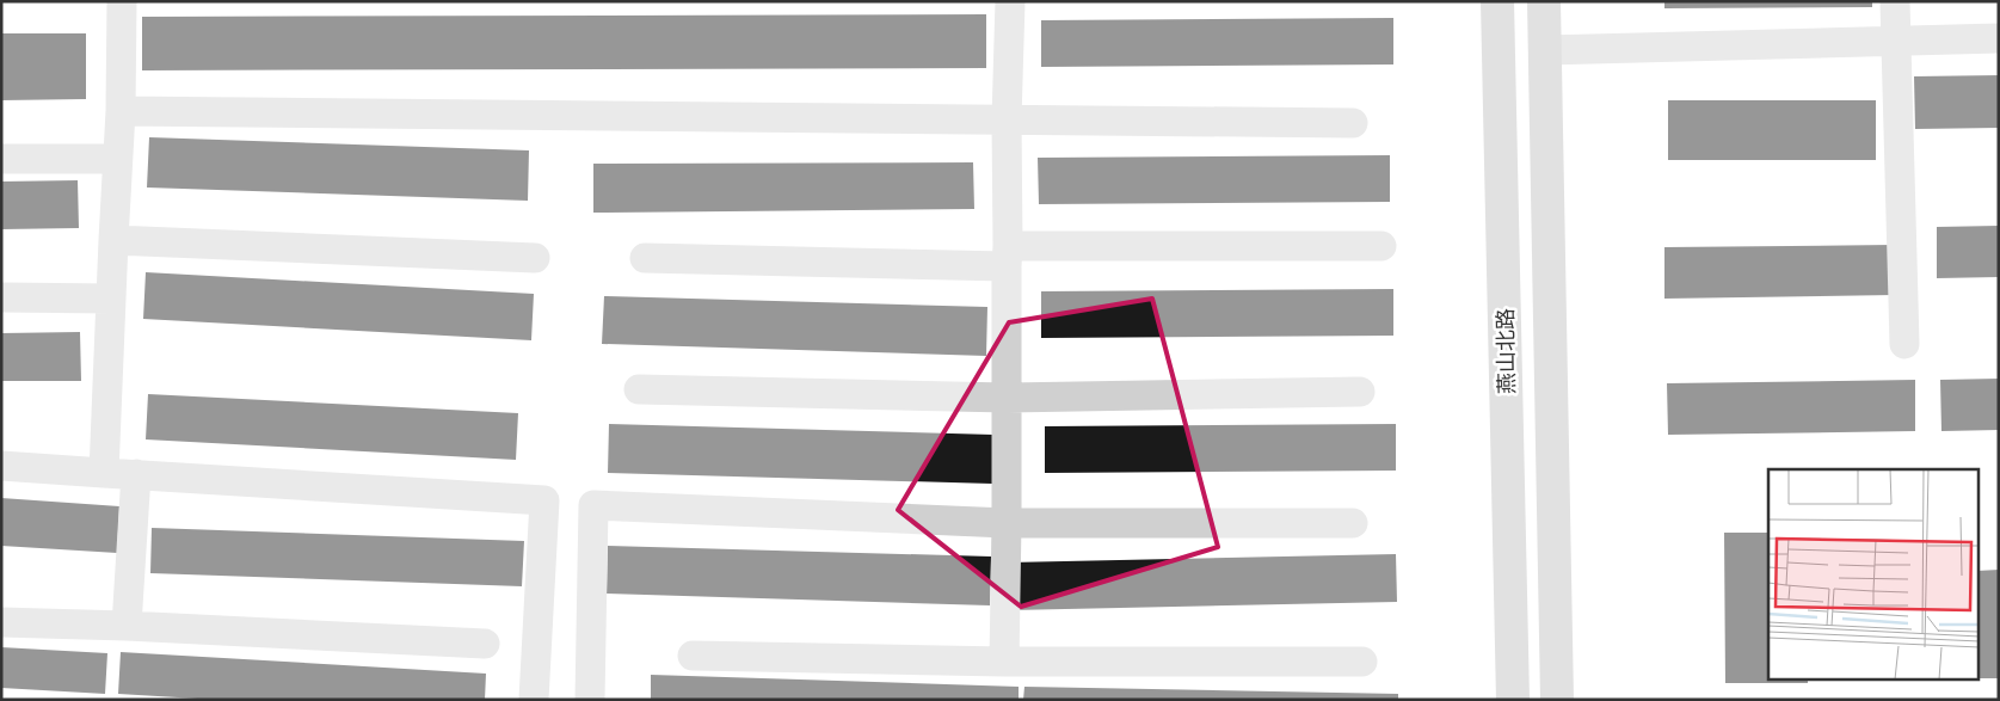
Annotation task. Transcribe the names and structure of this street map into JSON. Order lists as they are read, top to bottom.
{
  "streets": {
    "street": ["燕山北路"]
  }
}
